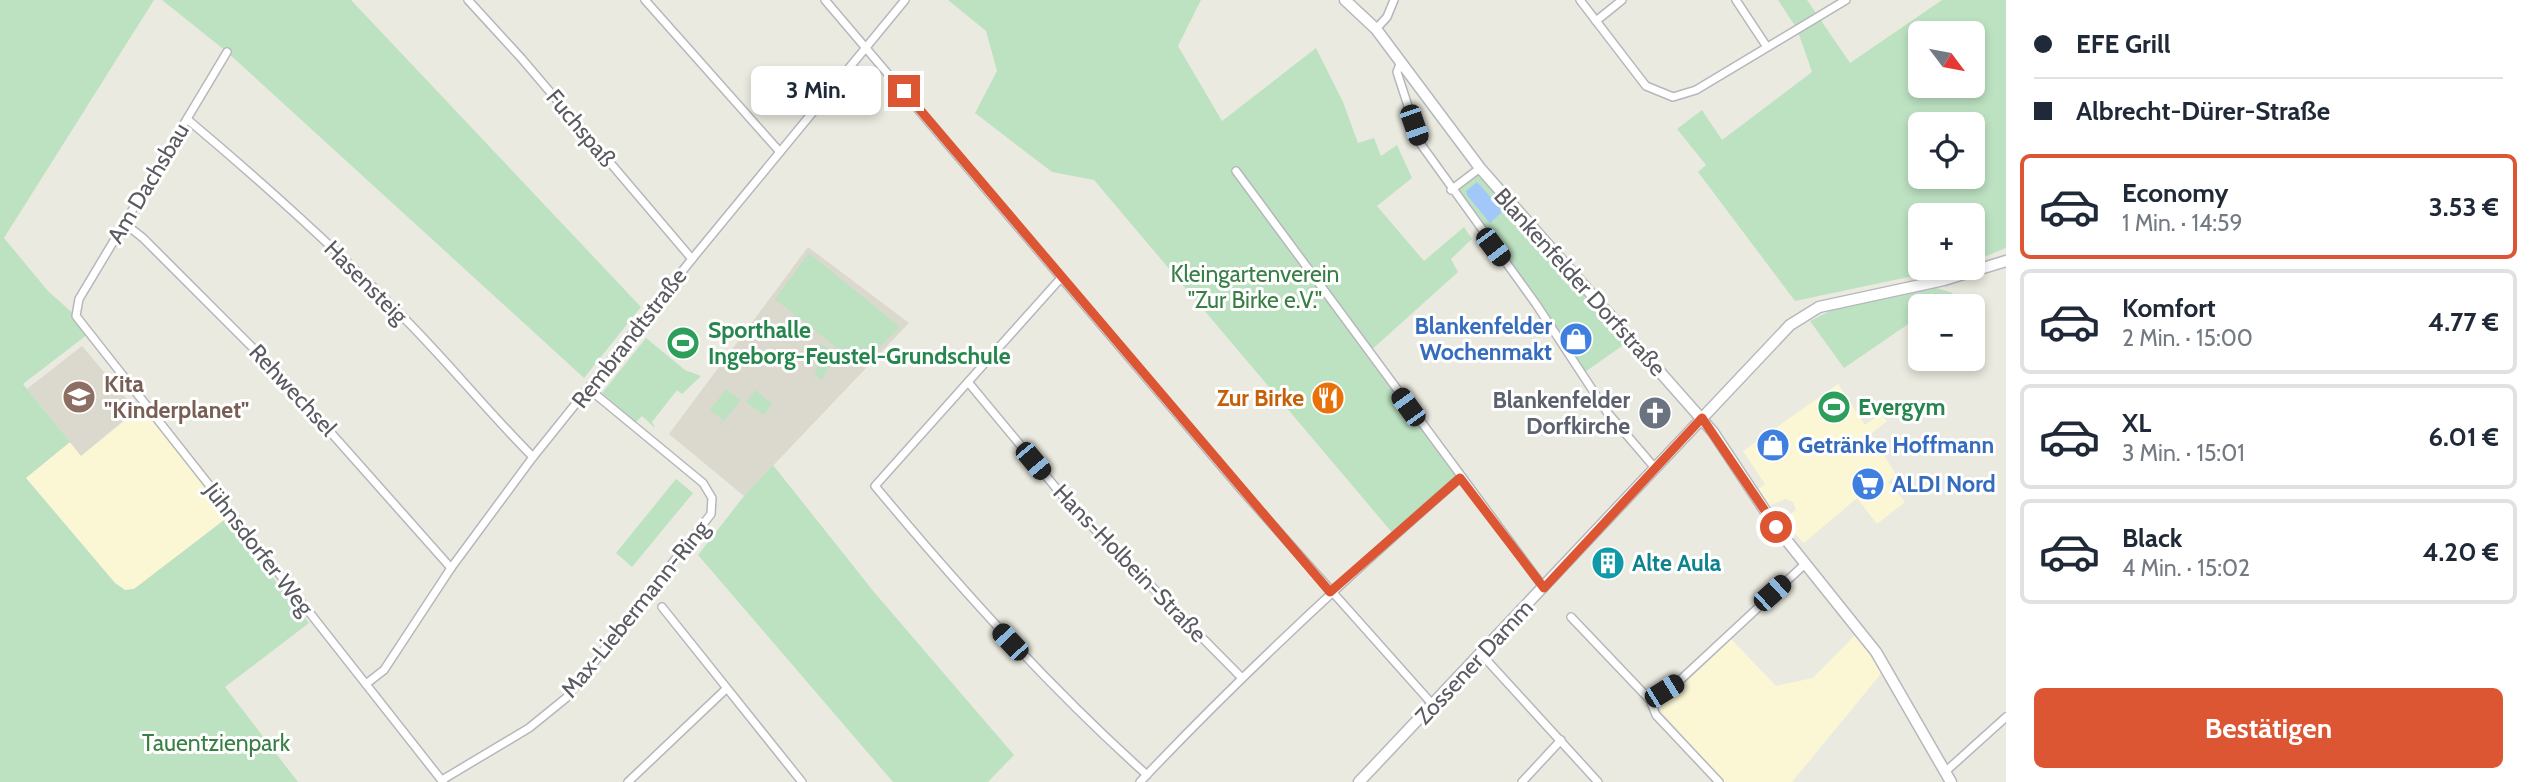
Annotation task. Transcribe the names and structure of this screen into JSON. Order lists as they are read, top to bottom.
{
  "streets": {
    "main road": ["Blankenfelder Dorfstraße", "Zossener Damm"],
    "street": [
      "Fuchspaß",
      "Am Dachsbau",
      "Hasensteig",
      "Rembrandtstraße",
      "Rehwechsel",
      "Jühnsdorfer Weg",
      "Hans-Holbein-Straße",
      "Max-Liebermann-Ring"
    ]
  },
  "crossings": [
    ["Fuchspaß", "Rembrandtstraße"],
    ["Am Dachsbau", "Hasensteig"],
    ["Am Dachsbau", "Rehwechsel"],
    ["Am Dachsbau", "Jühnsdorfer Weg"],
    ["Hasensteig", "Rembrandtstraße"],
    ["Blankenfelder Dorfstraße", "Zossener Damm"],
    ["Rembrandtstraße", "Rehwechsel"],
    ["Rembrandtstraße", "Jühnsdorfer Weg"],
    ["Rembrandtstraße", "Max-Liebermann-Ring"],
    ["Jühnsdorfer Weg", "Max-Liebermann-Ring"]
  ],
  "parks": ["Kleingartenverein \"Zur Birke e.V.\"", "Tauentzienpark"],
  "places": {
    "shop": ["Blankenfelder Wochenmakt", "Getränke Hoffmann"],
    "sports": ["Sporthalle Ingeborg-Feustel-Grundschule", "Evergym"],
    "school or university": ["Kita \"Kinderplanet\""],
    "restaurant": ["Zur Birke"],
    "church": ["Blankenfelder Dorfkirche"],
    "supermarket": ["ALDI Nord"],
    "building": ["Alte Aula"]
  },
  "north": "bottom right",
  "page": {
    "banner": ["EFE Grill", "Albrecht-Dürer-Straße"],
    "map_buttons": ["+", "−"],
    "bubble": "3 Min.",
    "list": [
      {
        "name": "Economy",
        "note": "1 Min. · 14:59",
        "value": "3.53 €"
      },
      {
        "name": "Komfort",
        "note": "2 Min. · 15:00",
        "value": "4.77 €"
      },
      {
        "name": "XL",
        "note": "3 Min. · 15:01",
        "value": "6.01 €"
      },
      {
        "name": "Black",
        "note": "4 Min. · 15:02",
        "value": "4.20 €"
      }
    ],
    "buttons": "Bestätigen"
  }
}
